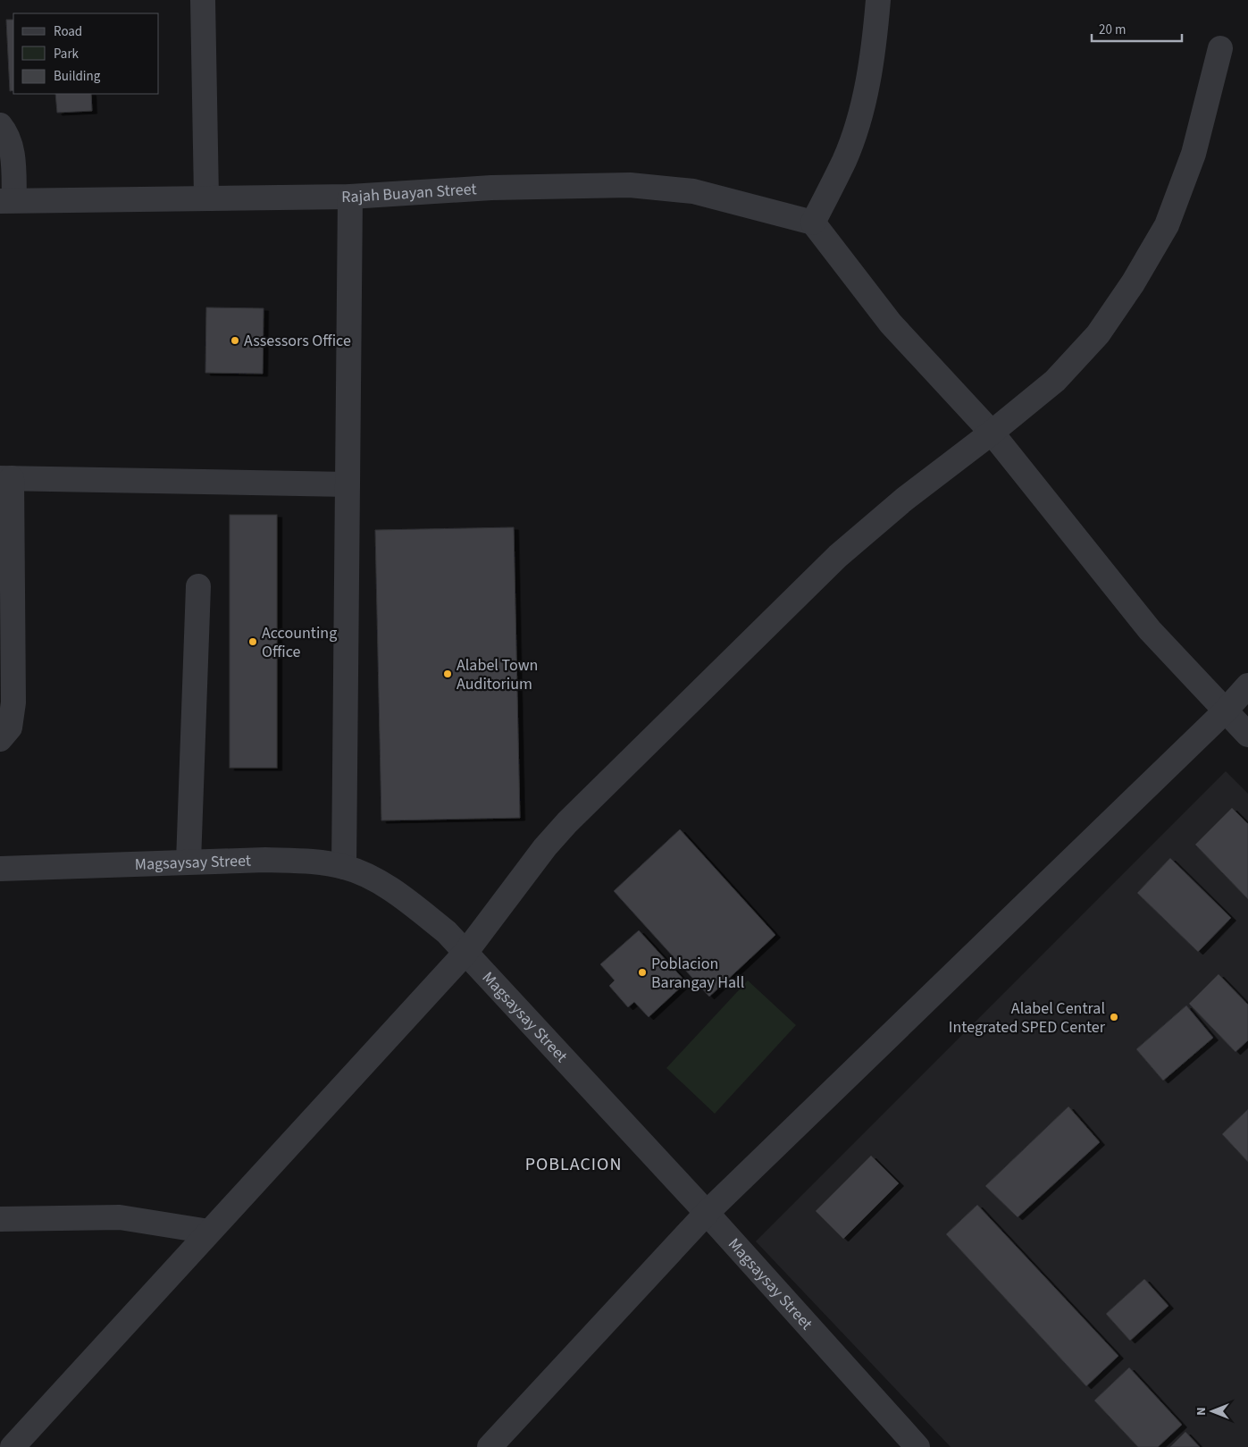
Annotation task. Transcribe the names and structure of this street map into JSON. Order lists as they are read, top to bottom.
{
  "streets": {
    "street": ["Rajah Buayan Street", "Magsaysay Street"]
  },
  "districts": ["POBLACION"],
  "places": [
    "Assessors Office",
    "Accounting Office",
    "Alabel Town Auditorium",
    "Poblacion Barangay Hall",
    "Alabel Central Integrated SPED Center"
  ],
  "legend": ["Road", "Park", "Building"],
  "scale_bar": "20 m",
  "north": "left"
}
